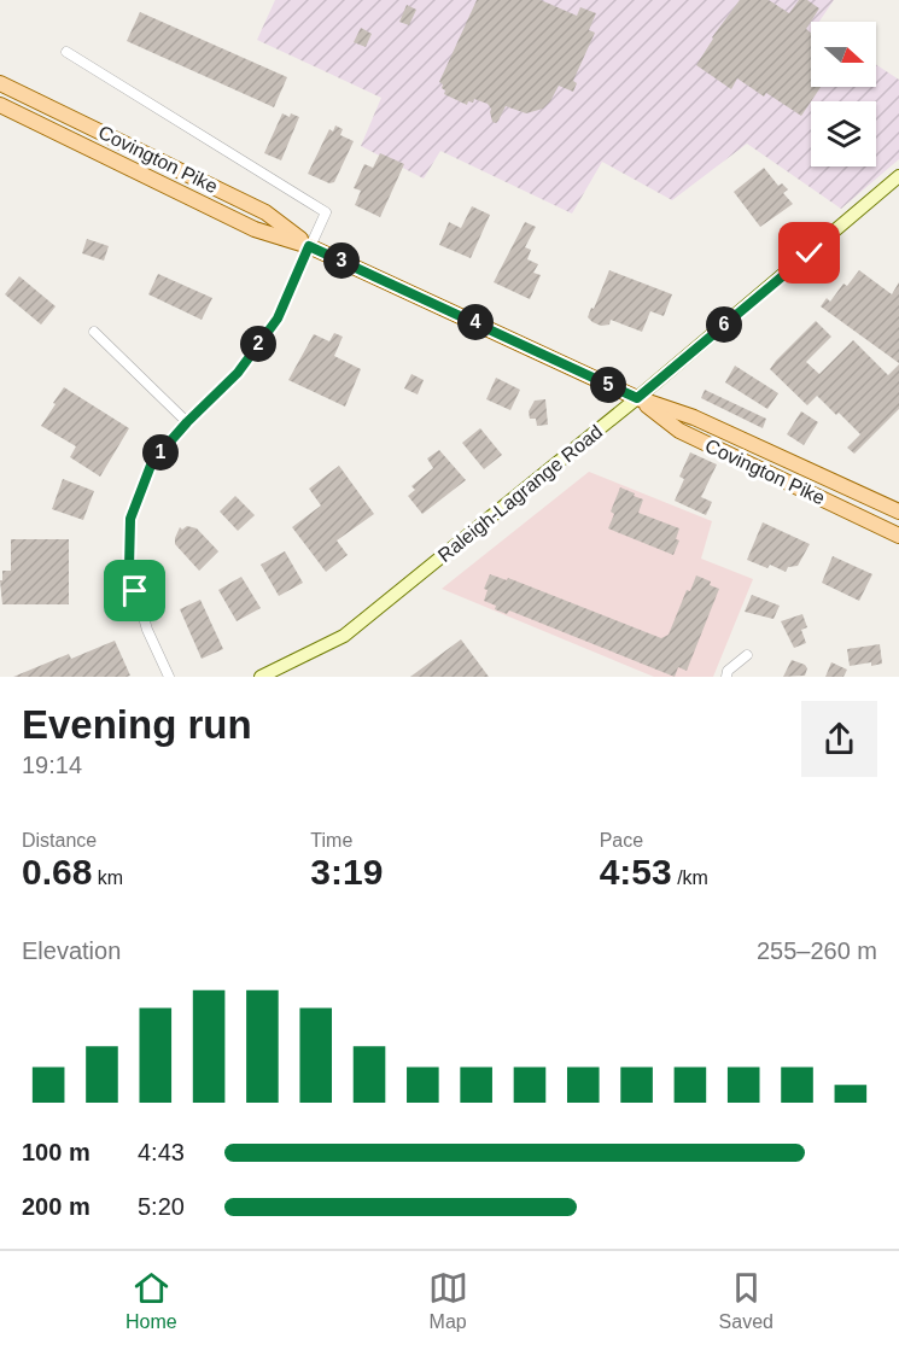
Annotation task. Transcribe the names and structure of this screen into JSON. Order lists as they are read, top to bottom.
{
  "streets": {
    "main road": ["Covington Pike", "Raleigh-Lagrange Road"]
  },
  "crossings": [
    ["Covington Pike", "Raleigh-Lagrange Road"]
  ],
  "north": "right",
  "page": {
    "pins": [
      "3",
      "4",
      "6",
      "2",
      "5",
      "1"
    ],
    "heading": ["Evening run", "19:14"],
    "stats": [
      ["Distance", "0.68 km"],
      ["Time", "3:19"],
      ["Pace", "4:53 /km"]
    ],
    "chart": ["Elevation", "255–260 m"],
    "list": [
      {
        "name": "100 m",
        "note": "4:43"
      },
      {
        "name": "200 m",
        "note": "5:20"
      }
    ],
    "tabs": ["Home", "Map", "Saved"]
  }
}
